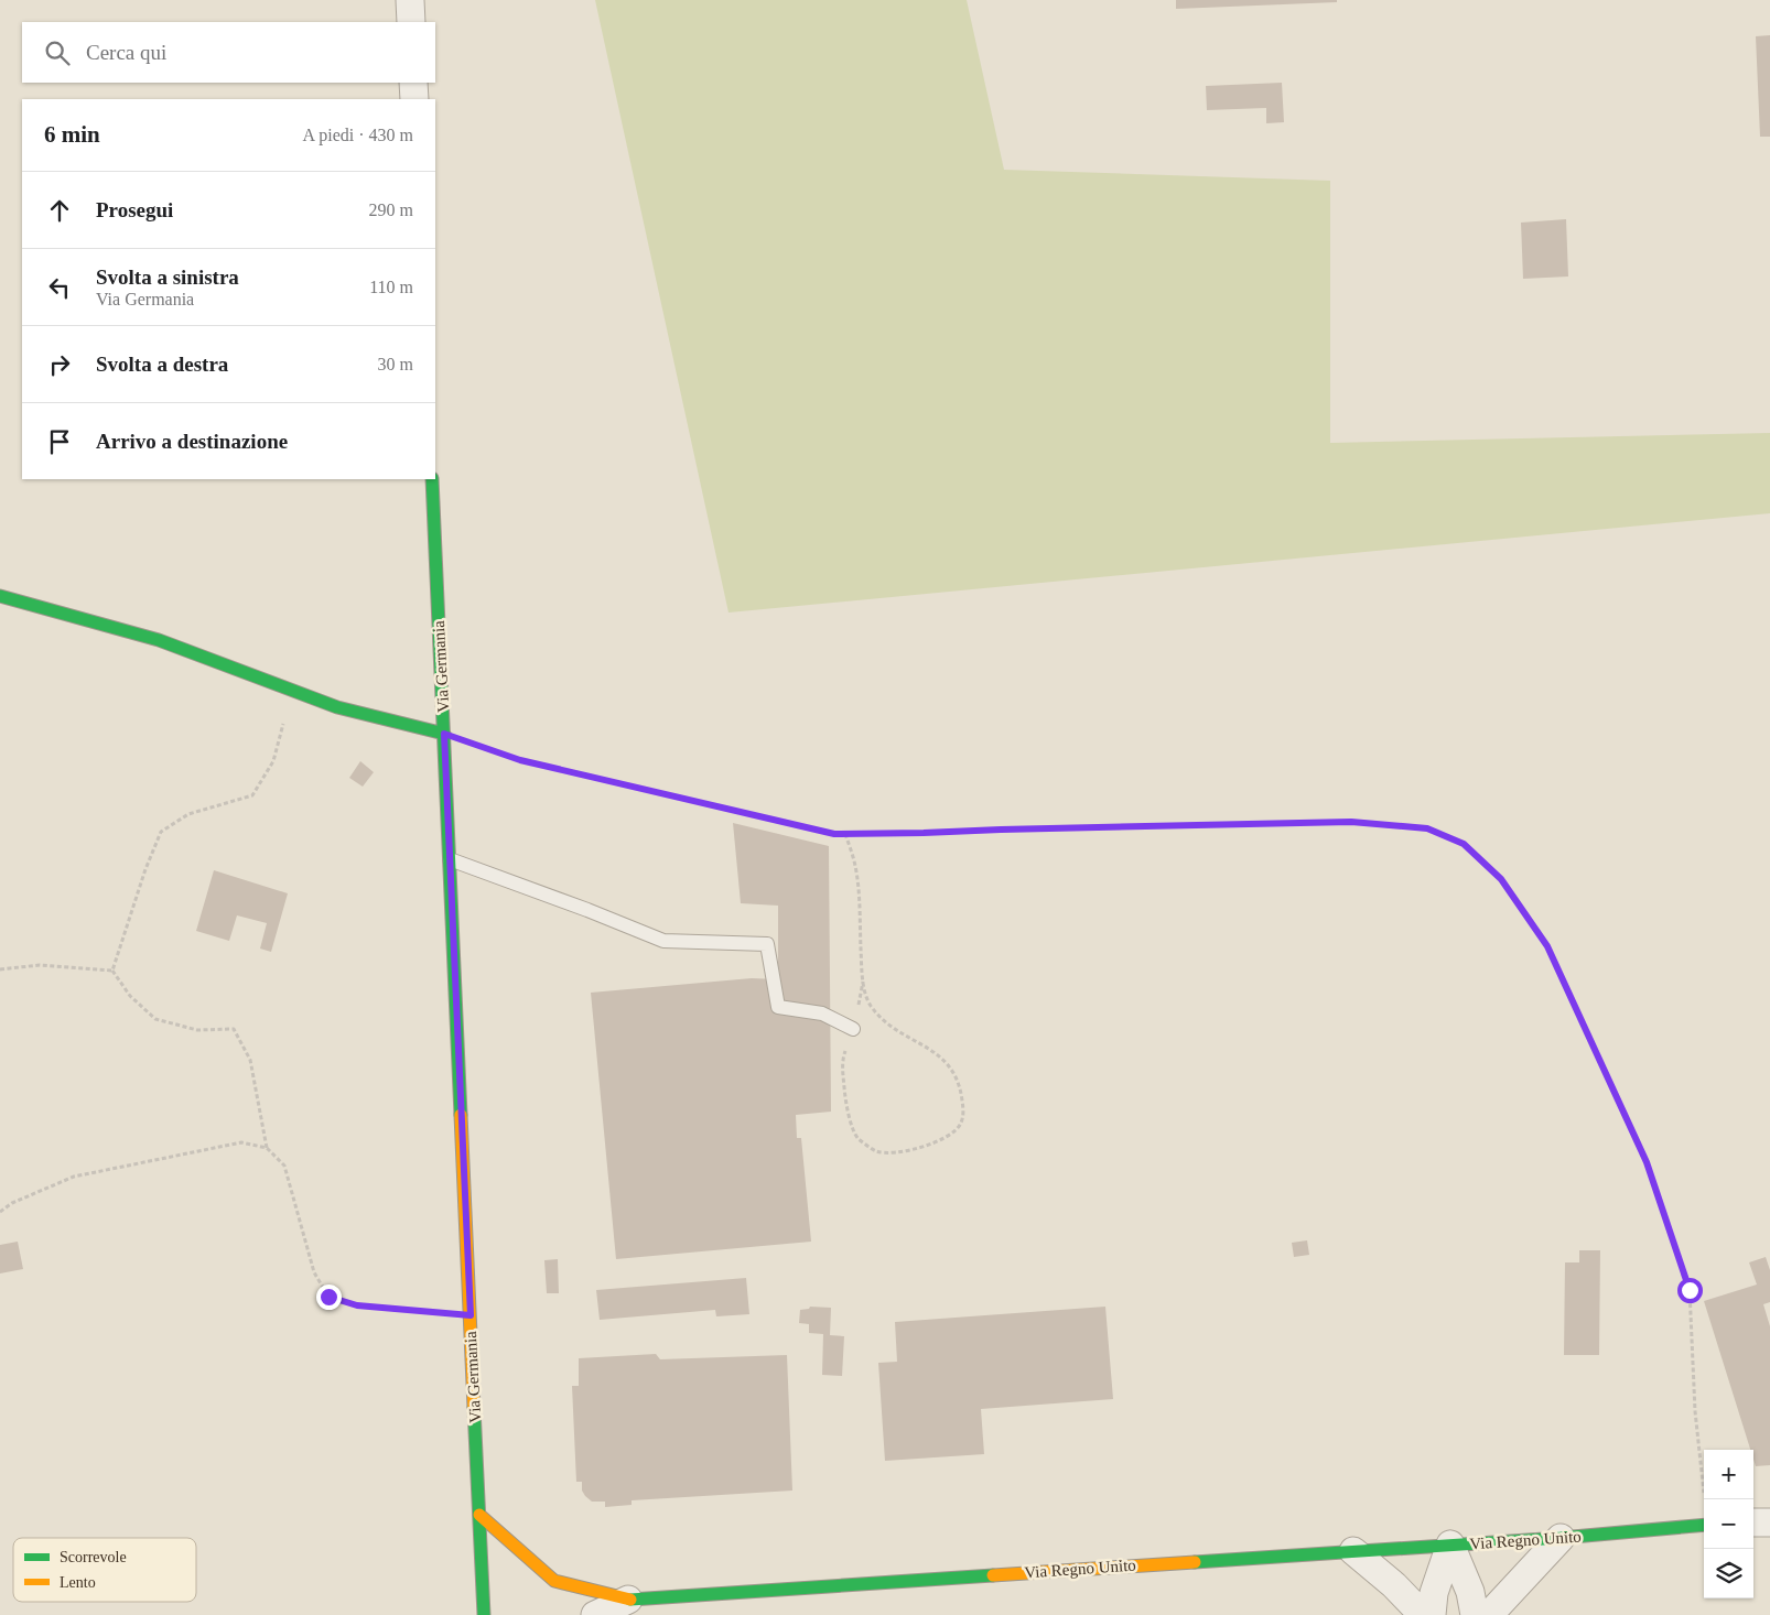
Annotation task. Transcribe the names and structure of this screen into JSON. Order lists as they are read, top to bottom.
{
  "streets": {
    "street": ["Via Germania", "Via Regno Unito"]
  },
  "crossings": [
    ["Via Germania", "Via Regno Unito"]
  ],
  "legend": ["Scorrevole", "Lento"],
  "page": {
    "search": "Cerca qui",
    "heading": ["6 min", "A piedi · 430 m"],
    "list": [
      ["Prosegui", "290 m"],
      ["Svolta a sinistra", "Via Germania", "110 m"],
      ["Svolta a destra", "30 m"],
      "Arrivo a destinazione"
    ],
    "map_buttons": ["+", "−"]
  }
}
